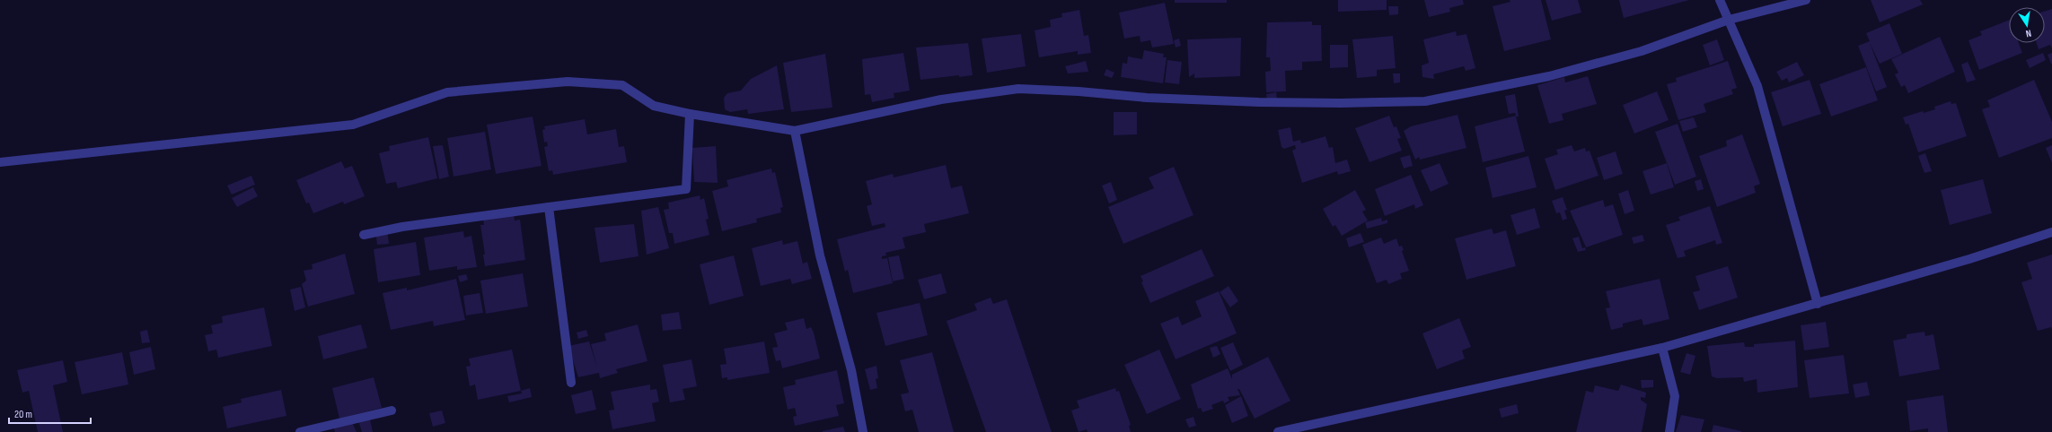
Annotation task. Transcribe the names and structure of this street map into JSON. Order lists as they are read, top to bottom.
{
  "scale_bar": "20 m",
  "north": "bottom"
}
